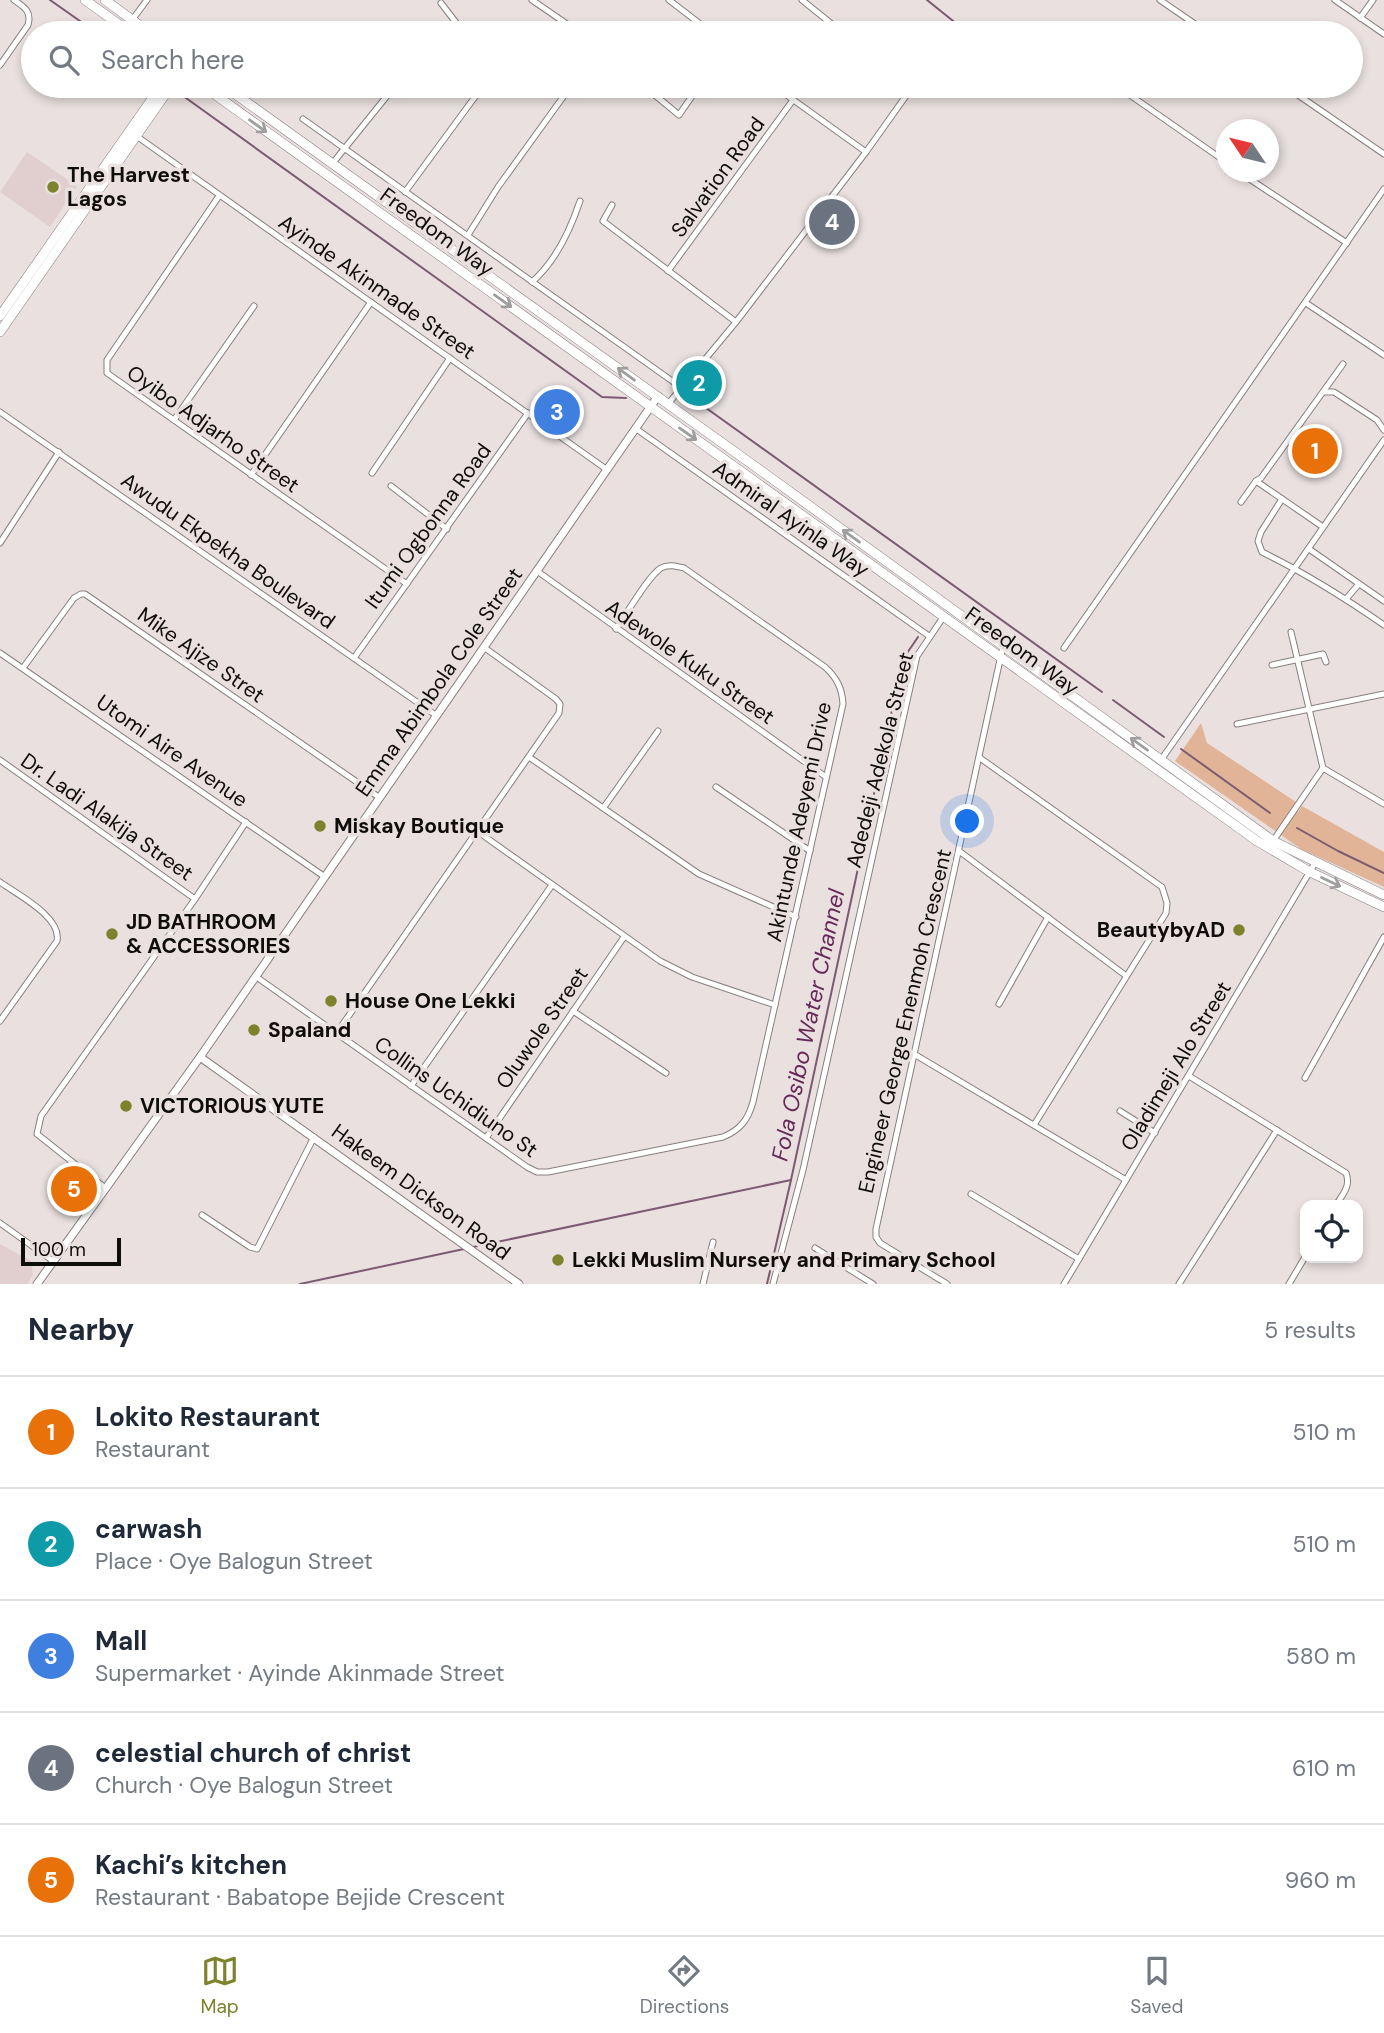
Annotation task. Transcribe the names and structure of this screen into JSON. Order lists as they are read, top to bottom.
{
  "streets": {
    "main road": ["Freedom Way"],
    "street": [
      "Salvation Road",
      "Ayinde Akinmade Street",
      "Oyibo Adjarho Street",
      "Admiral Ayinla Way",
      "Itumi Ogbonna Road",
      "Awudu Ekpekha Boulevard",
      "Mike Ajize Stret",
      "Adewole Kuku Street",
      "Emma Abimbola Cole Street",
      "Utomi Aire Avenue",
      "Adedeji Adekola Street",
      "Dr. Ladi Alakija Street",
      "Akintunde Adeyemi Drive",
      "Engineer George Enenmoh Crescent",
      "Oluwole Street",
      "Oladimeji Alo Street",
      "Collins Uchidiuno St",
      "Hakeem Dickson Road"
    ]
  },
  "crossings": [
    ["Freedom Way", "Emma Abimbola Cole Street"],
    ["Freedom Way", "Adedeji Adekola Street"],
    ["Freedom Way", "Engineer George Enenmoh Crescent"],
    ["Freedom Way", "Oladimeji Alo Street"],
    ["Ayinde Akinmade Street", "Oyibo Adjarho Street"],
    ["Ayinde Akinmade Street", "Itumi Ogbonna Road"],
    ["Ayinde Akinmade Street", "Emma Abimbola Cole Street"],
    ["Oyibo Adjarho Street", "Itumi Ogbonna Road"],
    ["Admiral Ayinla Way", "Emma Abimbola Cole Street"],
    ["Admiral Ayinla Way", "Adedeji Adekola Street"],
    ["Itumi Ogbonna Road", "Awudu Ekpekha Boulevard"],
    ["Awudu Ekpekha Boulevard", "Emma Abimbola Cole Street"],
    ["Mike Ajize Stret", "Emma Abimbola Cole Street"],
    ["Mike Ajize Stret", "Utomi Aire Avenue"],
    ["Adewole Kuku Street", "Emma Abimbola Cole Street"],
    ["Adewole Kuku Street", "Akintunde Adeyemi Drive"],
    ["Emma Abimbola Cole Street", "Utomi Aire Avenue"],
    ["Emma Abimbola Cole Street", "Collins Uchidiuno St"],
    ["Emma Abimbola Cole Street", "Hakeem Dickson Road"],
    ["Akintunde Adeyemi Drive", "Collins Uchidiuno St"],
    ["Oluwole Street", "Collins Uchidiuno St"]
  ],
  "water": ["Fola Osibo Water Channel"],
  "places": [
    "The Harvest Lagos",
    "Miskay Boutique",
    "BeautybyAD",
    "JD BATHROOM & ACCESSORIES",
    "House One Lekki",
    "Spaland",
    "VICTORIOUS YUTE",
    "Lekki Muslim Nursery and Primary School"
  ],
  "scale_bar": "100 m",
  "north": "top left",
  "page": {
    "search": "Search here",
    "pins": [
      "4",
      "2",
      "3",
      "1",
      "5"
    ],
    "scale": "100 m",
    "heading": ["Nearby", "5 results"],
    "list": [
      {
        "mark": "1",
        "name": "Lokito Restaurant",
        "note": "Restaurant",
        "value": "510 m"
      },
      {
        "mark": "2",
        "name": "carwash",
        "note": "Place · Oye Balogun Street",
        "value": "510 m"
      },
      {
        "mark": "3",
        "name": "Mall",
        "note": "Supermarket · Ayinde Akinmade Street",
        "value": "580 m"
      },
      {
        "mark": "4",
        "name": "celestial church of christ",
        "note": "Church · Oye Balogun Street",
        "value": "610 m"
      },
      {
        "mark": "5",
        "name": "Kachi’s kitchen",
        "note": "Restaurant · Babatope Bejide Crescent",
        "value": "960 m"
      }
    ],
    "nav": ["Map", "Directions", "Saved"]
  }
}
